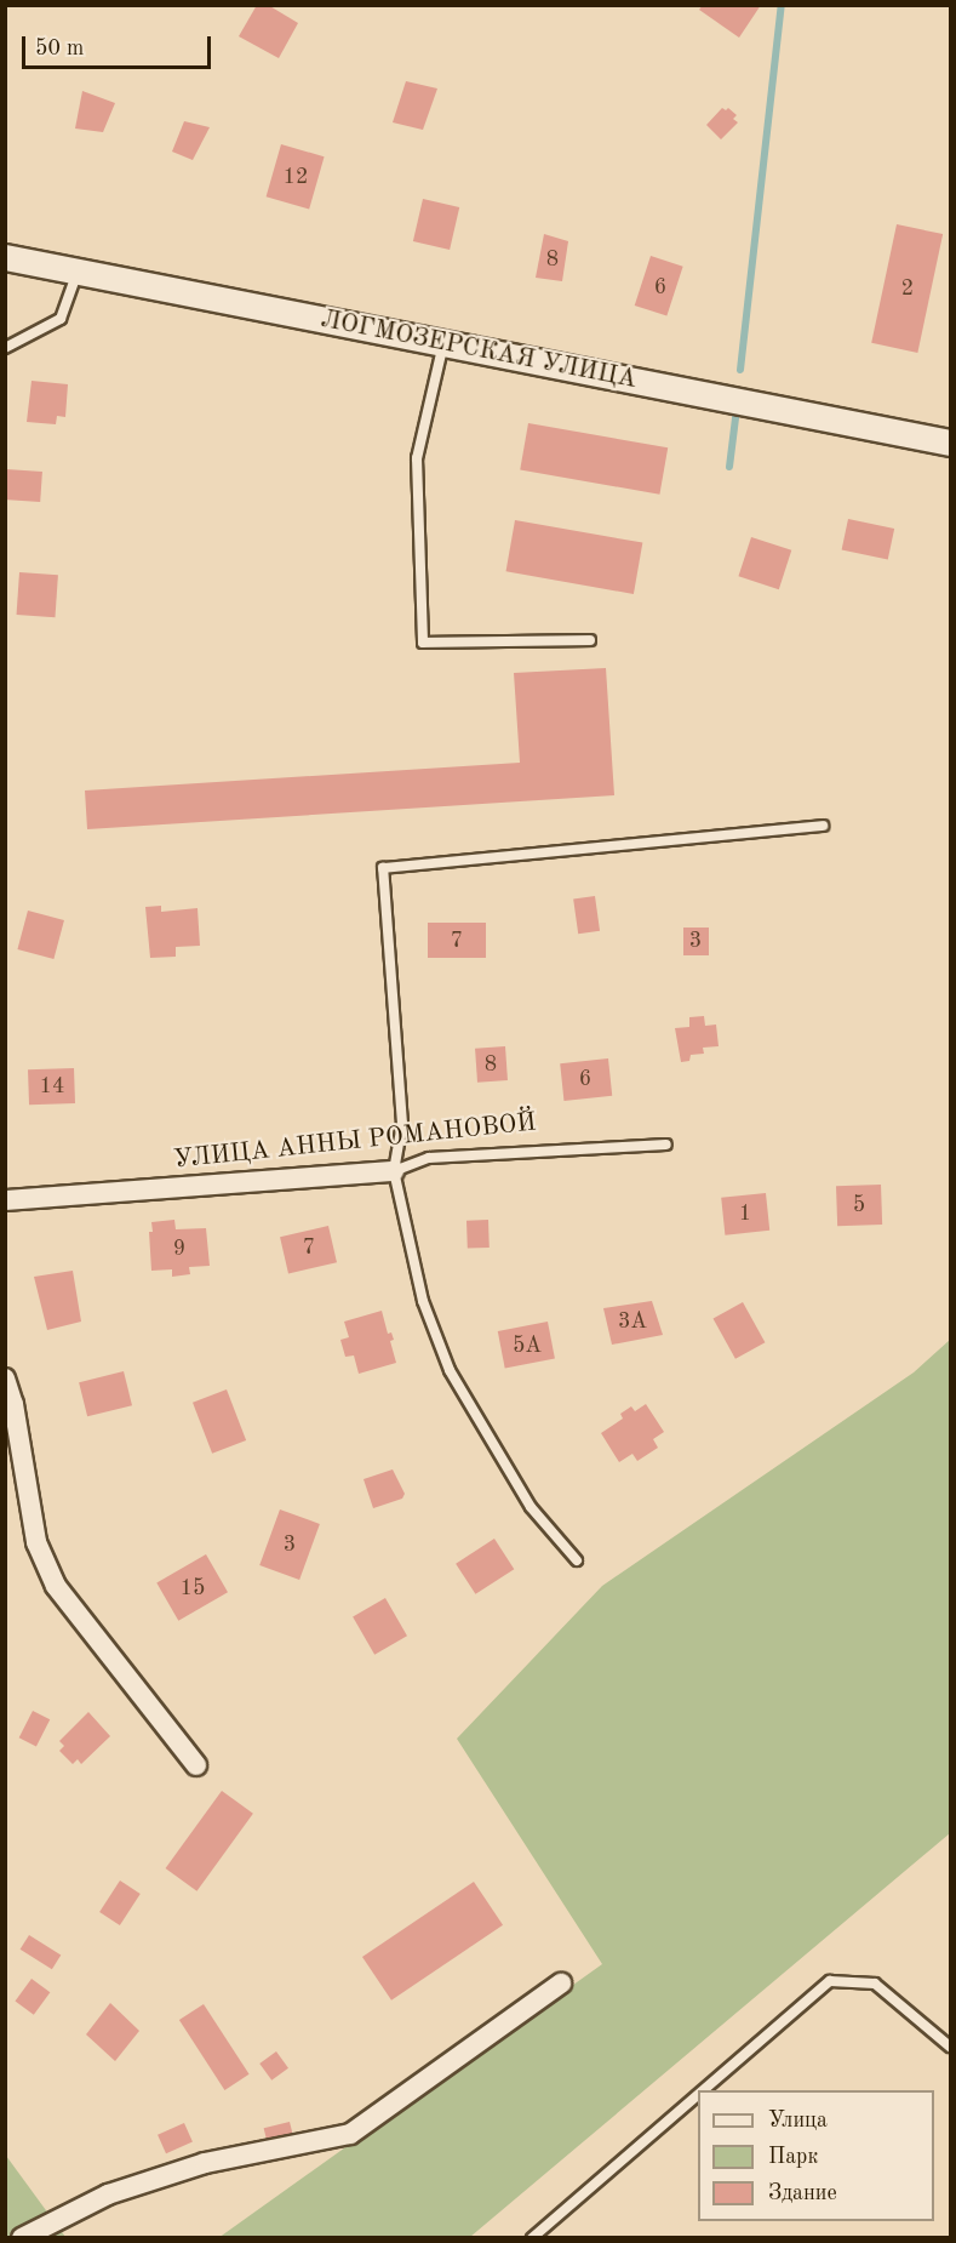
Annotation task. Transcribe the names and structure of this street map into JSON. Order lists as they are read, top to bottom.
{
  "streets": {
    "street": ["ЛОГМОЗЕРСКАЯ УЛИЦА", "УЛИЦА АННЫ РОМАНОВОЙ"]
  },
  "house_numbers": [
    "12",
    "8",
    "6",
    "2",
    "7",
    "3",
    "8",
    "6",
    "14",
    "5",
    "1",
    "7",
    "9",
    "3А",
    "5А",
    "3",
    "15"
  ],
  "legend": ["Улица", "Парк", "Здание"],
  "scale_bar": "50 m"
}
